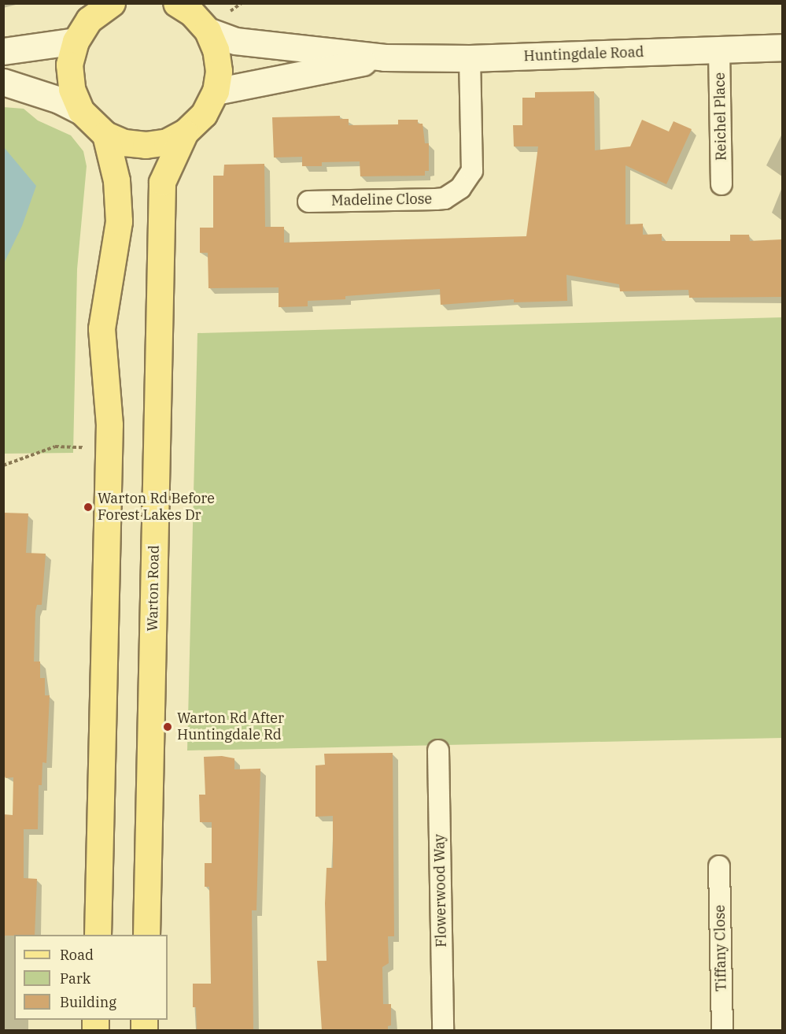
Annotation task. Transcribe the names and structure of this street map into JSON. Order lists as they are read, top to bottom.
{
  "streets": {
    "main road": ["Huntingdale Road", "Warton Road"],
    "street": [
      "Reichel Place",
      "Madeline Close",
      "Flowerwood Way",
      "Tiffany Close"
    ]
  },
  "crossings": [
    ["Huntingdale Road", "Reichel Place"],
    ["Huntingdale Road", "Madeline Close"],
    ["Huntingdale Road", "Warton Road"]
  ],
  "places": ["Warton Rd Before Forest Lakes Dr", "Warton Rd After Huntingdale Rd"],
  "legend": ["Road", "Park", "Building"]
}
